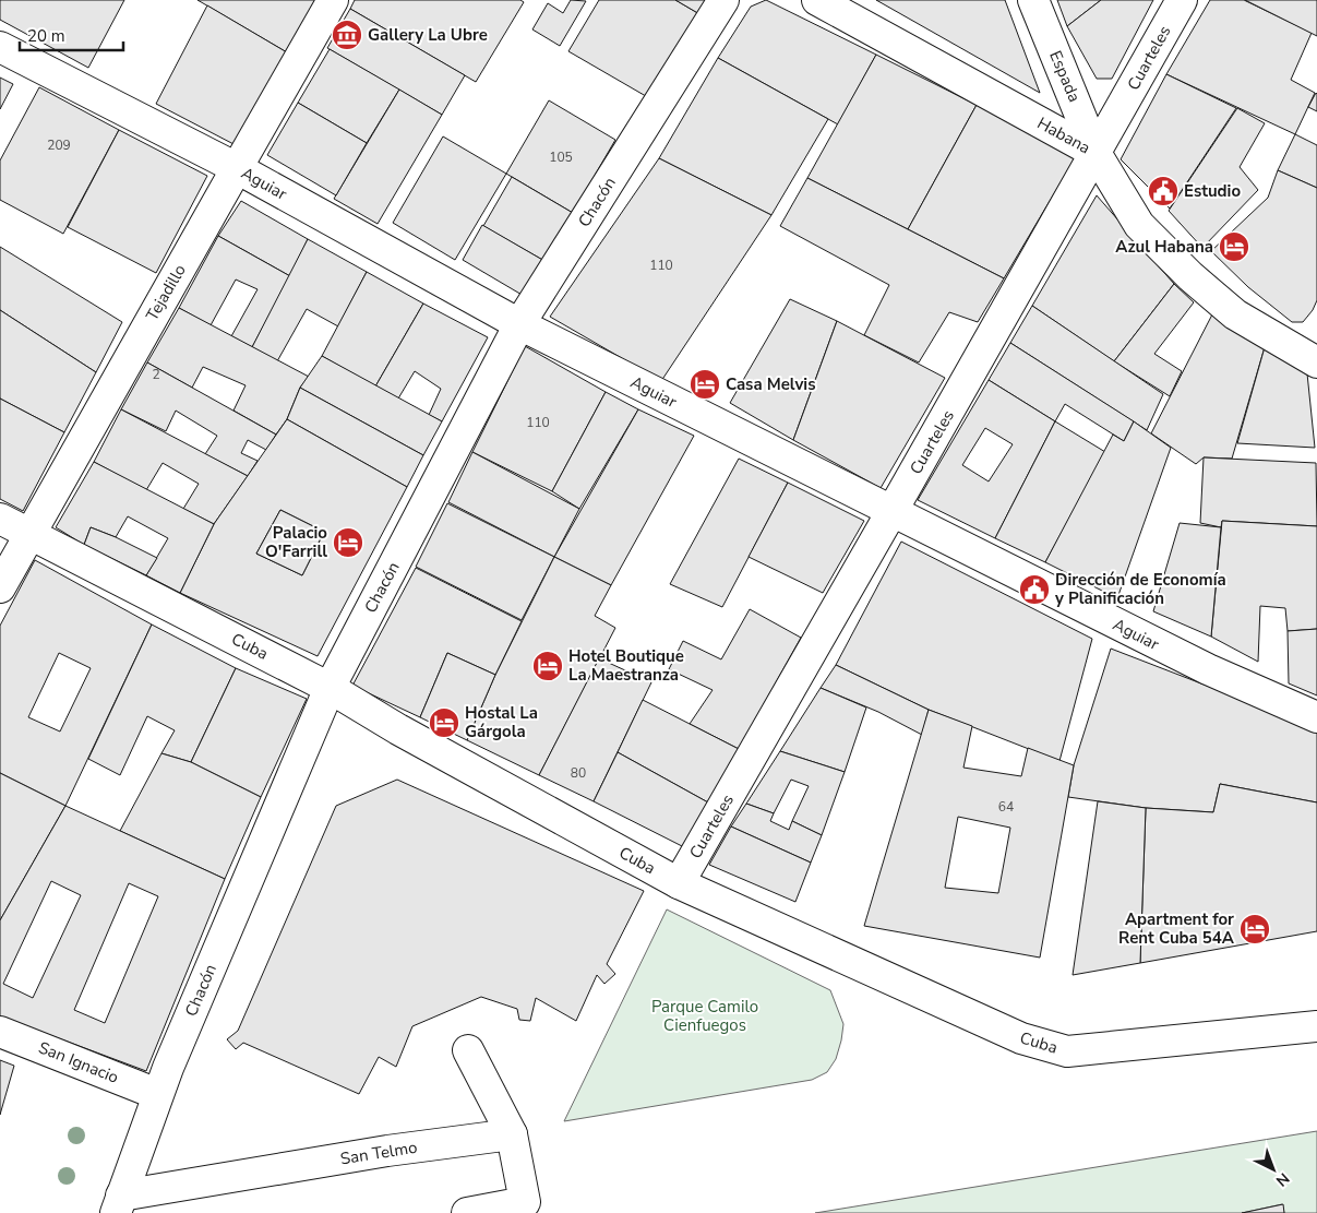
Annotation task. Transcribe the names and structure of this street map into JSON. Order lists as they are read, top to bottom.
{
  "streets": {
    "street": [
      "Cuarteles",
      "Espada",
      "Habana",
      "Aguiar",
      "Chacón",
      "Tejadillo",
      "Cuba",
      "San Ignacio",
      "San Telmo"
    ]
  },
  "crossings": [
    ["Cuarteles", "Espada"],
    ["Cuarteles", "Habana"],
    ["Cuarteles", "Aguiar"],
    ["Cuarteles", "Cuba"],
    ["Espada", "Habana"],
    ["Aguiar", "Chacón"],
    ["Aguiar", "Tejadillo"],
    ["Chacón", "Cuba"],
    ["Chacón", "San Ignacio"],
    ["Chacón", "San Telmo"],
    ["Tejadillo", "Cuba"]
  ],
  "parks": ["Parque Camilo Cienfuegos"],
  "places": {
    "museum": ["Gallery La Ubre"],
    "public building": ["Estudio", "Dirección de Economía y Planificación"],
    "hotel": [
      "Azul Habana",
      "Casa Melvis",
      "Palacio O'Farrill",
      "Hotel Boutique La Maestranza",
      "Hostal La Gárgola",
      "Apartment for Rent Cuba 54A"
    ]
  },
  "house_numbers": [
    "209",
    "105",
    "110",
    "2",
    "110",
    "80",
    "64"
  ],
  "scale_bar": "20 m",
  "north": "bottom right"
}
